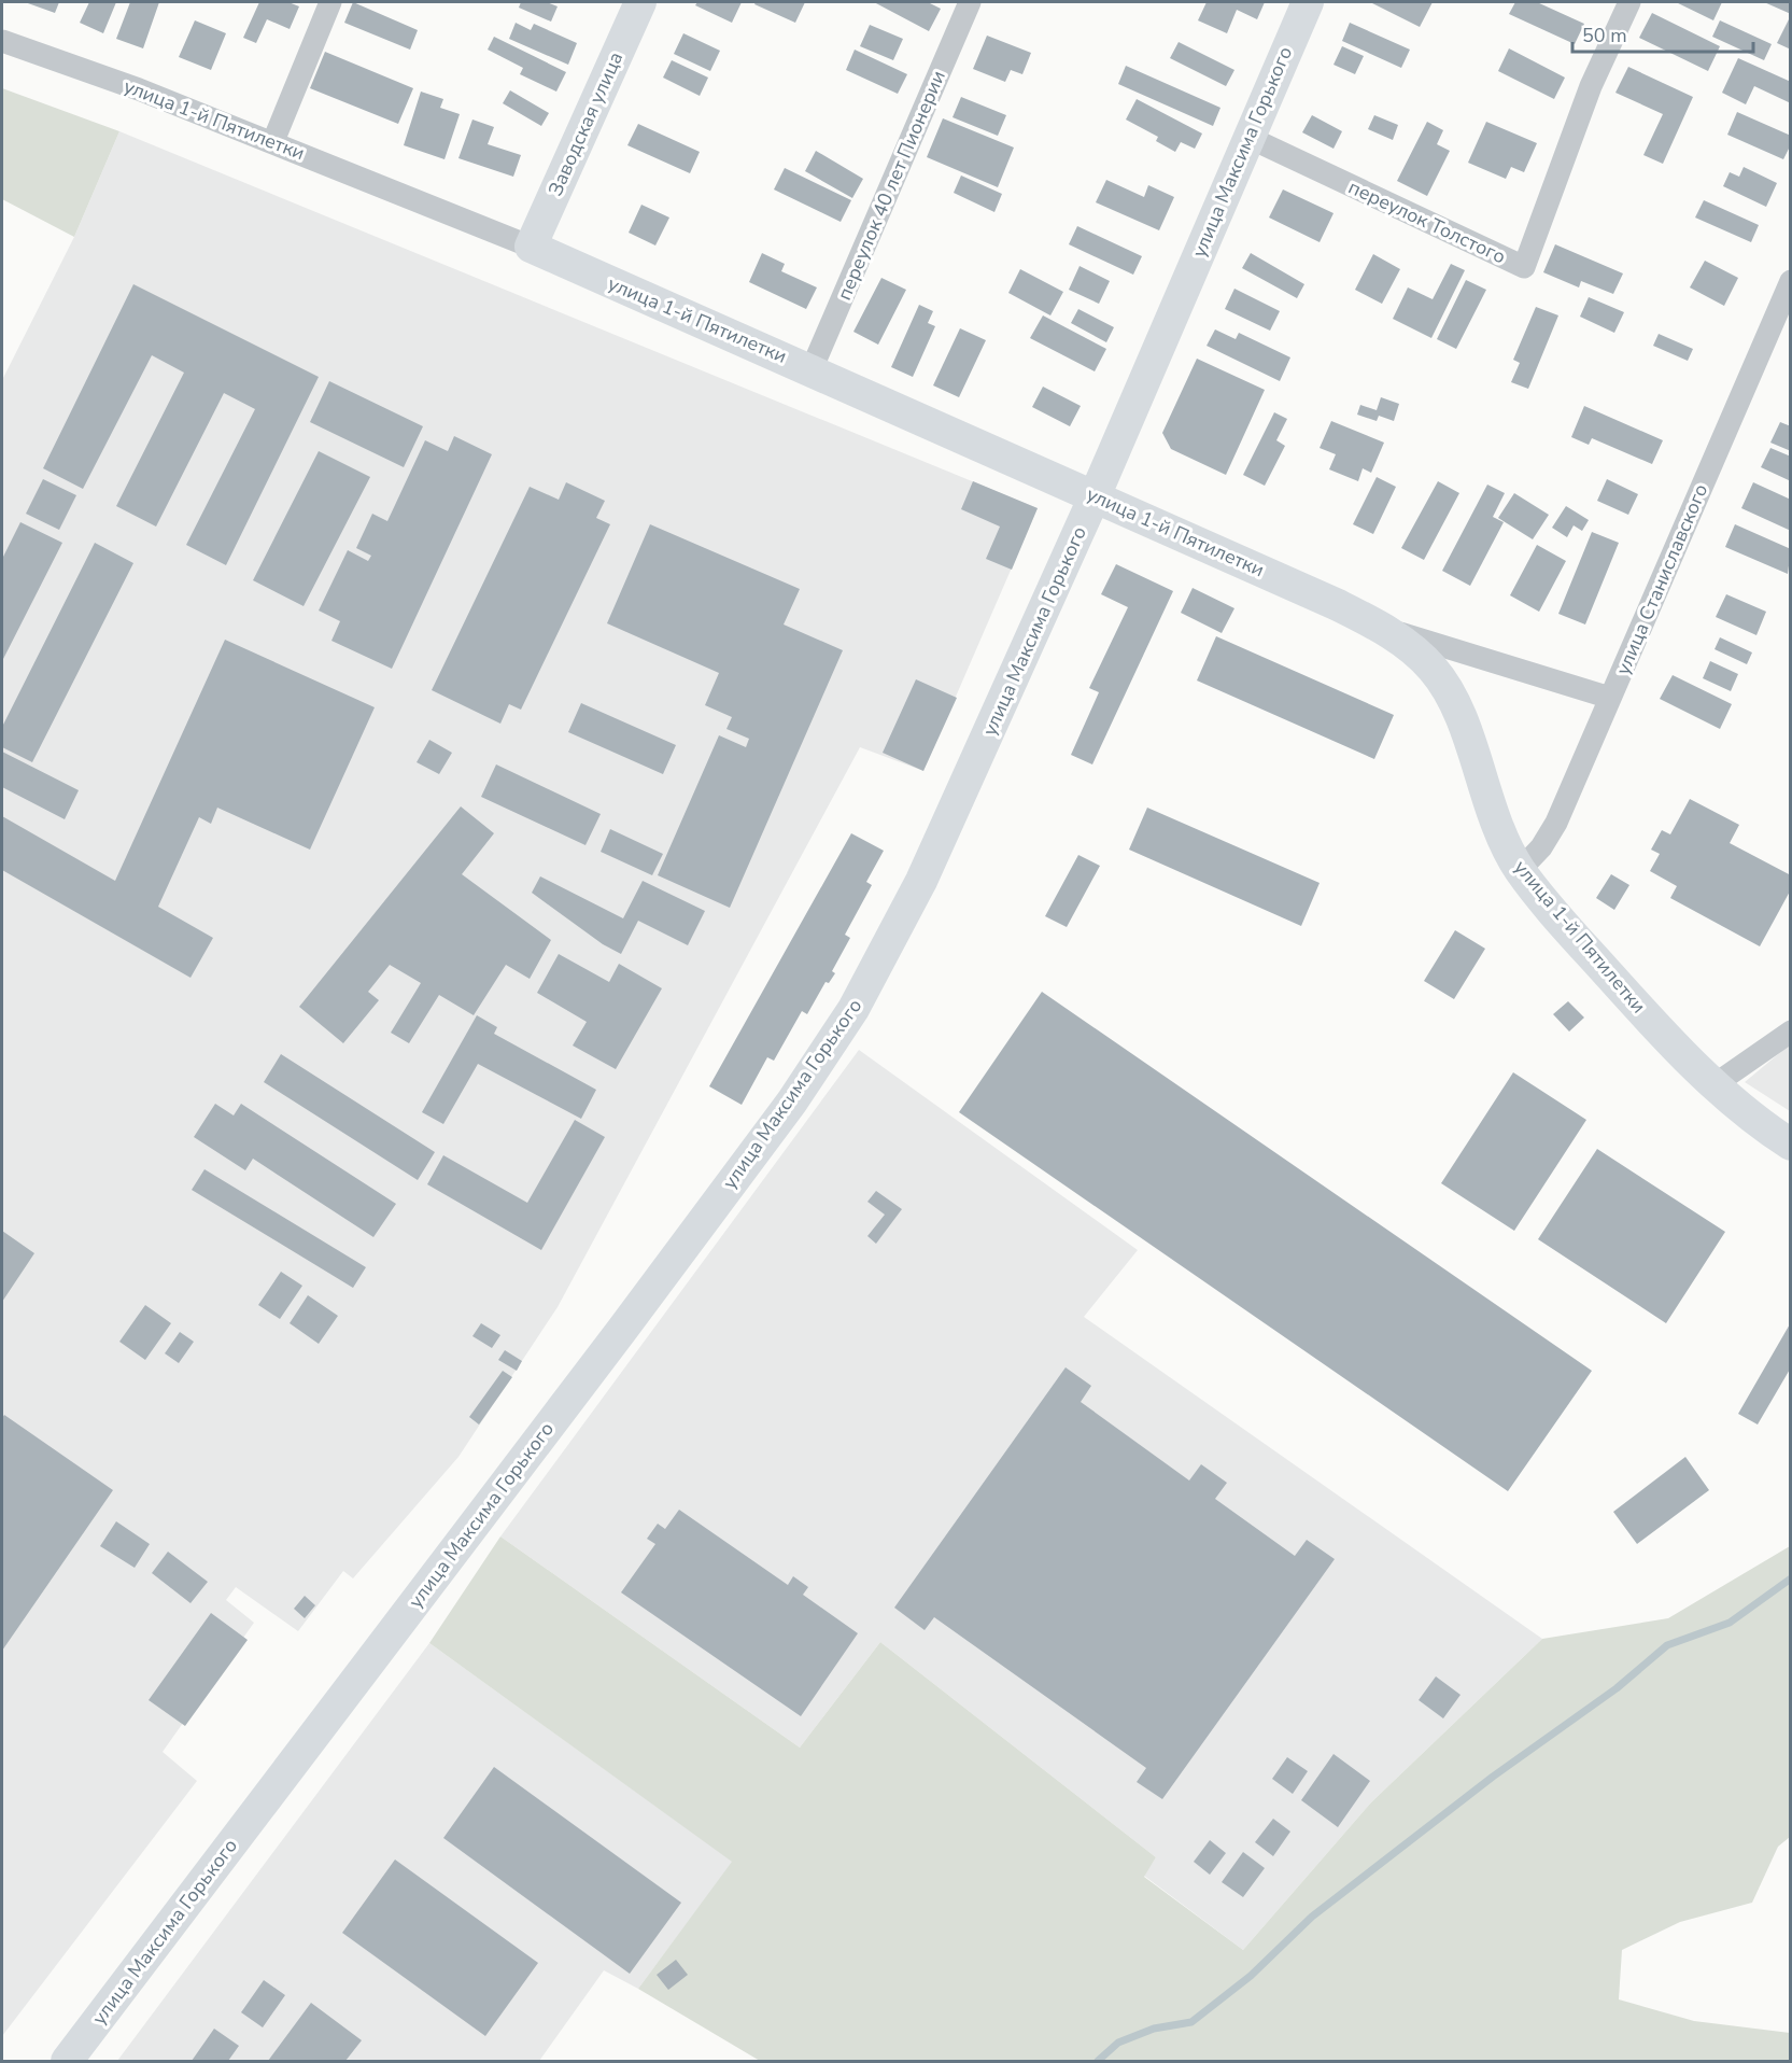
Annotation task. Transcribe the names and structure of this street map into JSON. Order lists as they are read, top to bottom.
{
  "streets": {
    "main road": ["улица 1-й Пятилетки", "Заводская улица", "улица Максима Горького"],
    "street": ["переулок 40 лет Пионерии", "переулок Толстого", "улица Станиславского"]
  },
  "crossings": [
    ["улица 1-й Пятилетки", "Заводская улица"],
    ["улица 1-й Пятилетки", "улица Максима Горького"],
    ["улица 1-й Пятилетки", "переулок 40 лет Пионерии"],
    ["улица 1-й Пятилетки", "улица Станиславского"],
    ["улица Максима Горького", "переулок Толстого"]
  ],
  "scale_bar": "50 m"
}
